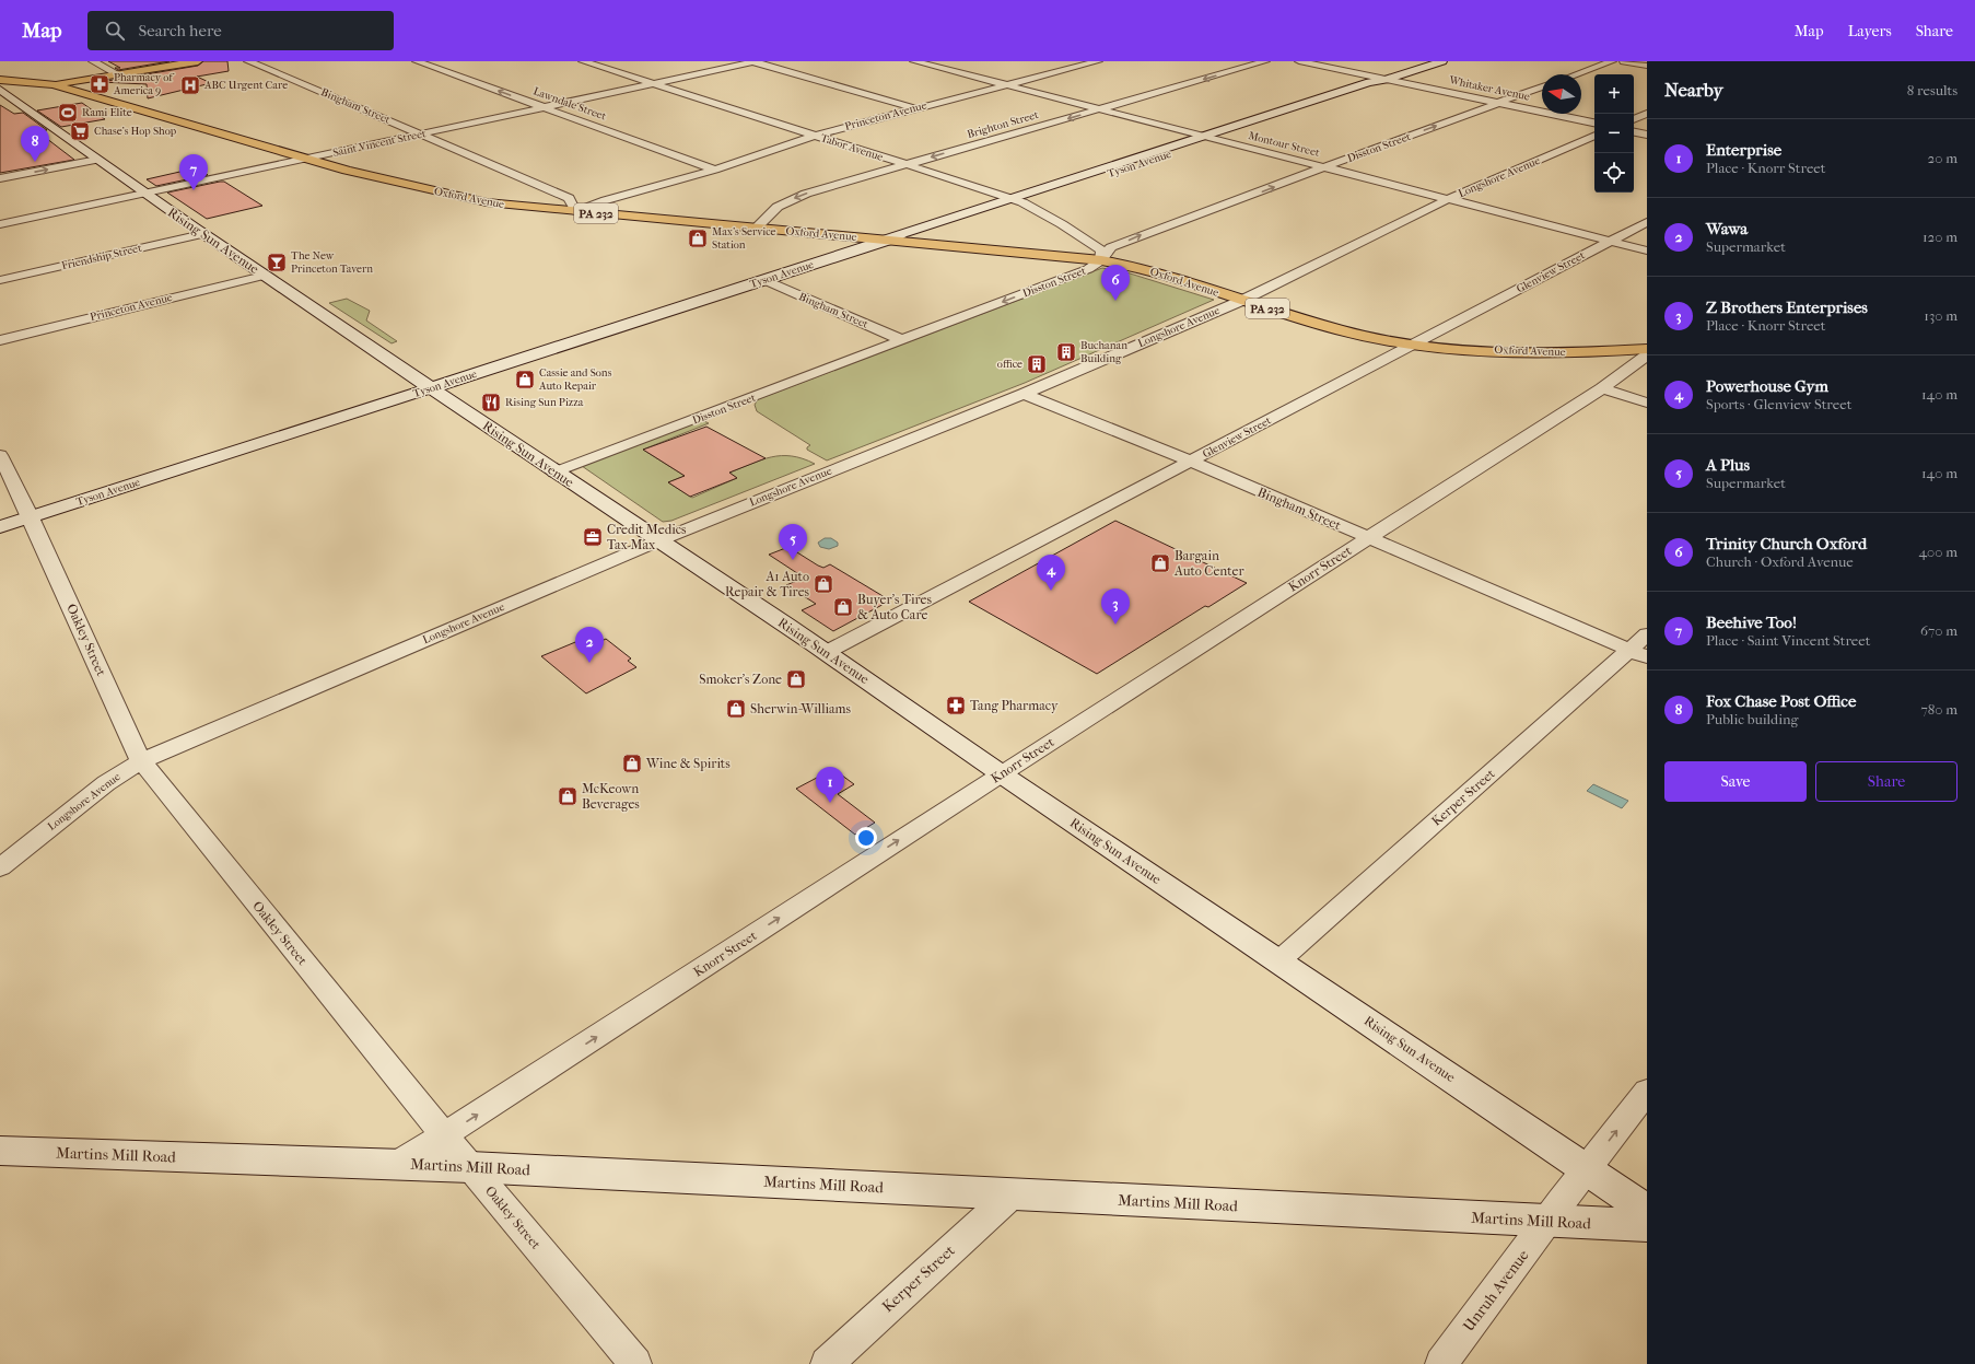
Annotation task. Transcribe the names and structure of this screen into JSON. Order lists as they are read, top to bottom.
{
  "streets": {
    "main road": ["Oxford Avenue", "PA 232"],
    "street": [
      "Whitaker Avenue",
      "Lawndale Street",
      "Bingham Street",
      "Princeton Avenue",
      "Brighton Street",
      "Saint Vincent Street",
      "Montour Street",
      "Tabor Avenue",
      "Disston Street",
      "Tyson Avenue",
      "Longshore Avenue",
      "Rising Sun Avenue",
      "Friendship Street",
      "Glenview Street",
      "Knorr Street",
      "Oakley Street",
      "Kerper Street",
      "Martins Mill Road",
      "Unruh Avenue"
    ]
  },
  "crossings": [
    ["Whitaker Avenue", "Disston Street"],
    ["Whitaker Avenue", "Tyson Avenue"],
    ["Lawndale Street", "Princeton Avenue"],
    ["Lawndale Street", "Saint Vincent Street"],
    ["Bingham Street", "Princeton Avenue"],
    ["Bingham Street", "Saint Vincent Street"],
    ["Bingham Street", "Disston Street"],
    ["Bingham Street", "Tyson Avenue"],
    ["Bingham Street", "Longshore Avenue"],
    ["Bingham Street", "Oxford Avenue"],
    ["Bingham Street", "Glenview Street"],
    ["Bingham Street", "Knorr Street"],
    ["Bingham Street", "Kerper Street"],
    ["Princeton Avenue", "Montour Street"],
    ["Princeton Avenue", "Tabor Avenue"],
    ["Princeton Avenue", "Oxford Avenue"],
    ["Princeton Avenue", "Rising Sun Avenue"],
    ["Brighton Street", "Montour Street"],
    ["Brighton Street", "Tabor Avenue"],
    ["Brighton Street", "Oxford Avenue"],
    ["Saint Vincent Street", "Tabor Avenue"],
    ["Saint Vincent Street", "Oxford Avenue"],
    ["Saint Vincent Street", "Rising Sun Avenue"],
    ["Montour Street", "Disston Street"],
    ["Montour Street", "Tyson Avenue"],
    ["Montour Street", "Longshore Avenue"],
    ["Montour Street", "Glenview Street"],
    ["Tabor Avenue", "Disston Street"],
    ["Tabor Avenue", "Tyson Avenue"],
    ["Tabor Avenue", "Oxford Avenue"],
    ["Disston Street", "Oxford Avenue"],
    ["Disston Street", "Rising Sun Avenue"],
    ["Tyson Avenue", "Oxford Avenue"],
    ["Tyson Avenue", "Rising Sun Avenue"],
    ["Tyson Avenue", "Oakley Street"],
    ["Longshore Avenue", "Oxford Avenue"],
    ["Longshore Avenue", "Rising Sun Avenue"],
    ["Longshore Avenue", "Oakley Street"],
    ["Oxford Avenue", "Glenview Street"],
    ["Rising Sun Avenue", "Friendship Street"],
    ["Rising Sun Avenue", "Glenview Street"],
    ["Rising Sun Avenue", "Knorr Street"],
    ["Rising Sun Avenue", "Kerper Street"],
    ["Rising Sun Avenue", "Unruh Avenue"],
    ["Knorr Street", "Oakley Street"],
    ["Knorr Street", "Martins Mill Road"],
    ["Oakley Street", "Martins Mill Road"],
    ["Kerper Street", "Martins Mill Road"],
    ["Martins Mill Road", "Unruh Avenue"]
  ],
  "one_way": ["Lawndale Street", "Brighton Street", "Knorr Street"],
  "places": {
    "pharmacy": ["Pharmacy of America 9", "Tang Pharmacy"],
    "hospital": ["ABC Urgent Care"],
    "sports": ["Rami Elite"],
    "supermarket": ["Chase's Hop Shop"],
    "shop": [
      "Max's Service Station",
      "Cassie and Sons Auto Repair",
      "Bargain Auto Center",
      "A1 Auto Repair & Tires",
      "Buyer's Tires & Auto Care",
      "Smoker's Zone",
      "Sherwin-Williams",
      "Wine & Spirits",
      "McKeown Beverages"
    ],
    "bar": ["The New Princeton Tavern"],
    "building": ["Buchanan Building", "office"],
    "restaurant": ["Rising Sun Pizza"],
    "office": ["Credit Medics Tax Max"]
  },
  "north": "left",
  "page": {
    "header": "Map",
    "search": "Search here",
    "nav": ["Map", "Layers", "Share"],
    "heading": ["Nearby", "8 results"],
    "map_buttons": ["+", "−"],
    "list": [
      {
        "mark": "1",
        "name": "Enterprise",
        "note": "Place · Knorr Street",
        "value": "20 m"
      },
      {
        "mark": "2",
        "name": "Wawa",
        "note": "Supermarket",
        "value": "120 m"
      },
      {
        "mark": "3",
        "name": "Z Brothers Enterprises",
        "note": "Place · Knorr Street",
        "value": "130 m"
      },
      {
        "mark": "4",
        "name": "Powerhouse Gym",
        "note": "Sports · Glenview Street",
        "value": "140 m"
      },
      {
        "mark": "5",
        "name": "A Plus",
        "note": "Supermarket",
        "value": "140 m"
      },
      {
        "mark": "6",
        "name": "Trinity Church Oxford",
        "note": "Church · Oxford Avenue",
        "value": "400 m"
      },
      {
        "mark": "7",
        "name": "Beehive Too!",
        "note": "Place · Saint Vincent Street",
        "value": "670 m"
      },
      {
        "mark": "8",
        "name": "Fox Chase Post Office",
        "note": "Public building",
        "value": "780 m"
      }
    ],
    "pins": [
      "8",
      "7",
      "6",
      "5",
      "4",
      "3",
      "2",
      "1"
    ],
    "buttons": ["Save", "Share"]
  }
}
